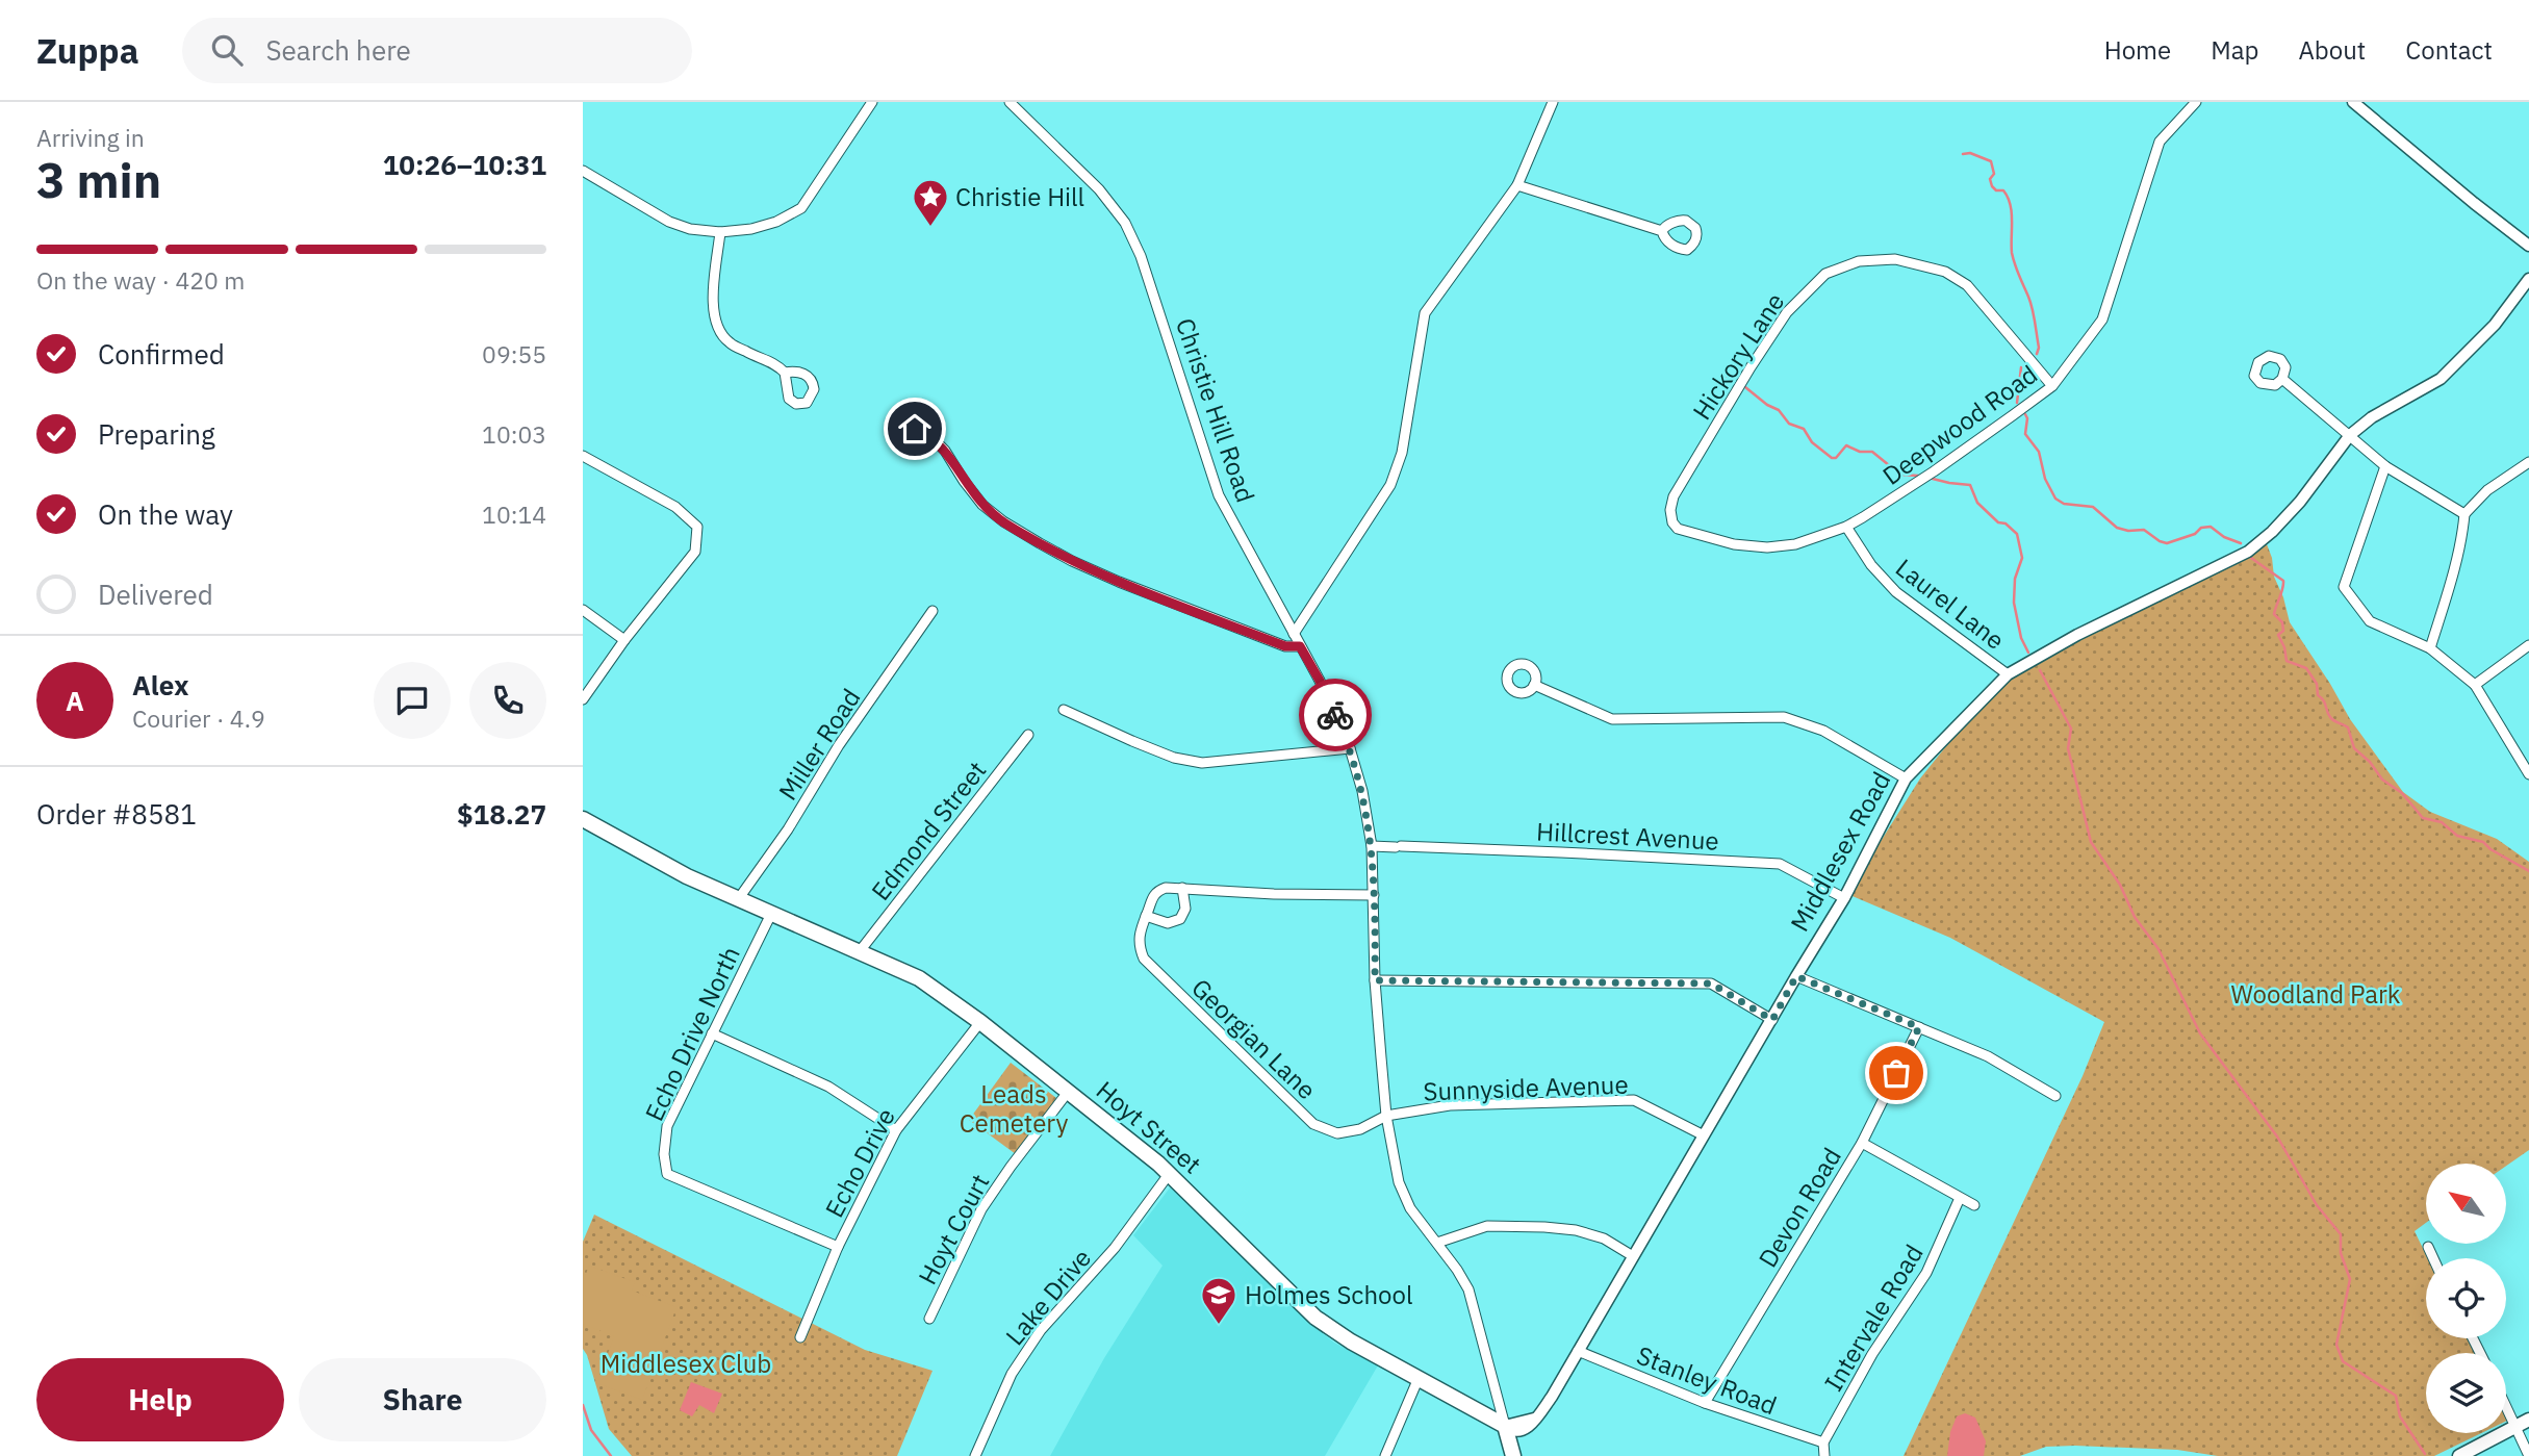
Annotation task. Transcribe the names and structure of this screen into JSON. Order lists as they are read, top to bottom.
{
  "streets": {
    "main road": ["Hoyt Street"],
    "street": [
      "Hickory Lane",
      "Christie Hill Road",
      "Deepwood Road",
      "Laurel Lane",
      "Miller Road",
      "Edmond Street",
      "Hillcrest Avenue",
      "Middlesex Road",
      "Echo Drive North",
      "Georgian Lane",
      "Sunnyside Avenue",
      "Echo Drive",
      "Devon Road",
      "Hoyt Court",
      "Lake Drive",
      "Intervale Road",
      "Stanley Road"
    ]
  },
  "crossings": [
    ["Hickory Lane", "Deepwood Road"],
    ["Christie Hill Road", "Hillcrest Avenue"],
    ["Christie Hill Road", "Middlesex Road"],
    ["Christie Hill Road", "Georgian Lane"],
    ["Christie Hill Road", "Sunnyside Avenue"],
    ["Christie Hill Road", "Hoyt Street"],
    ["Deepwood Road", "Laurel Lane"],
    ["Laurel Lane", "Middlesex Road"],
    ["Miller Road", "Hoyt Street"],
    ["Edmond Street", "Hoyt Street"],
    ["Hillcrest Avenue", "Middlesex Road"],
    ["Middlesex Road", "Sunnyside Avenue"],
    ["Middlesex Road", "Hoyt Street"],
    ["Middlesex Road", "Stanley Road"],
    ["Echo Drive North", "Hoyt Street"],
    ["Echo Drive North", "Echo Drive"],
    ["Georgian Lane", "Sunnyside Avenue"],
    ["Hoyt Street", "Echo Drive"],
    ["Hoyt Street", "Hoyt Court"],
    ["Hoyt Street", "Lake Drive"],
    ["Devon Road", "Stanley Road"],
    ["Intervale Road", "Stanley Road"]
  ],
  "parks": ["Woodland Park", "Leads Cemetery", "Middlesex Club"],
  "places": {
    "place": ["Christie Hill"],
    "school or university": ["Holmes School"]
  },
  "north": "top left",
  "page": {
    "header": "Zuppa",
    "search": "Search here",
    "nav": [
      "Home",
      "Map",
      "About",
      "Contact"
    ],
    "heading": ["3 min", "Arriving in", "10:26–10:31"],
    "panel": [
      "Alex",
      "Courier · 4.9",
      "Order #8581",
      "$18.27"
    ],
    "bar": "On the way · 420 m",
    "list": [
      ["Confirmed", "09:55"],
      ["Preparing", "10:03"],
      ["On the way", "10:14"],
      "Delivered"
    ],
    "round": "A",
    "buttons": ["Help", "Share"]
  }
}
